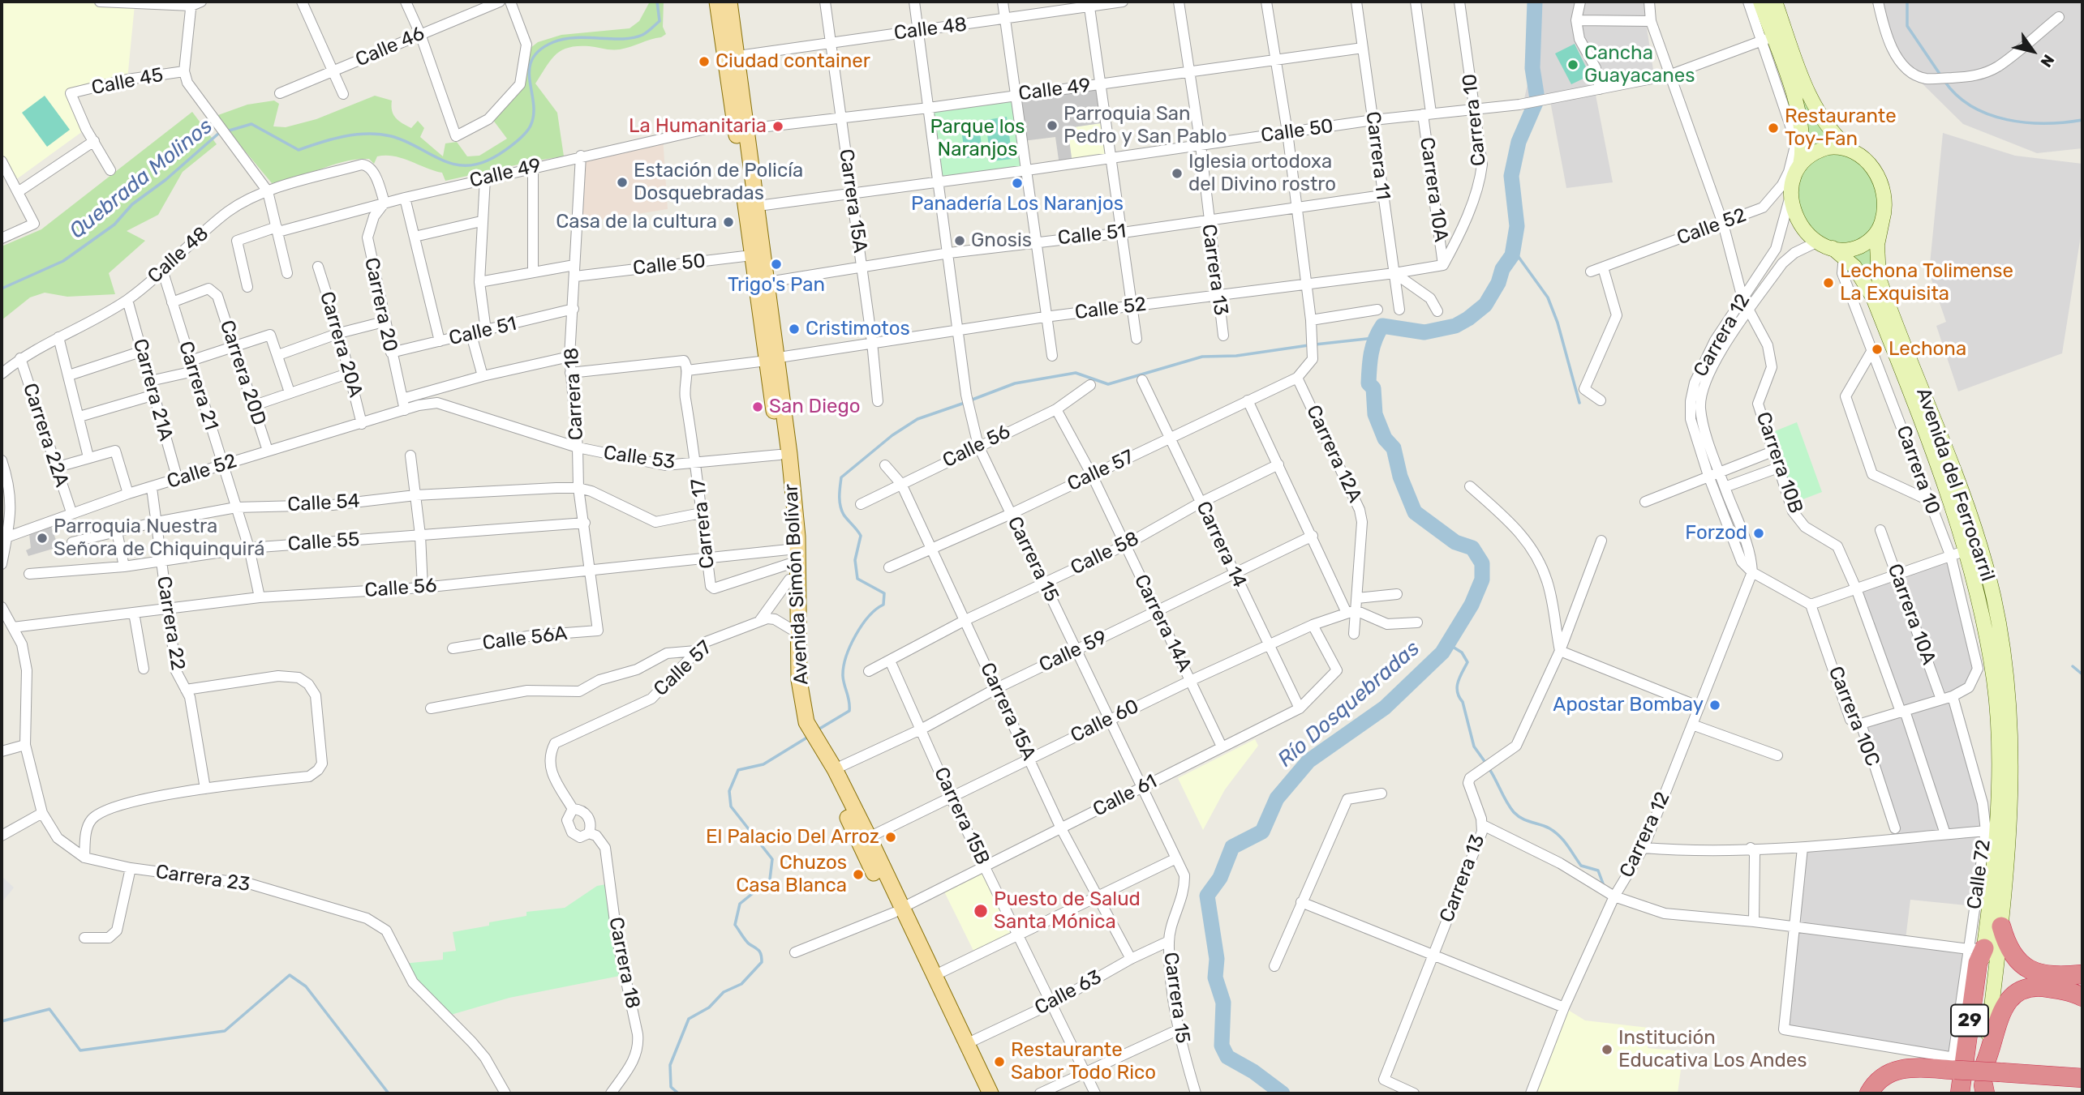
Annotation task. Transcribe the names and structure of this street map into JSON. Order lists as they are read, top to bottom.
{
  "streets": {
    "highway": ["29"],
    "main road": ["Avenida del Ferrocarril", "Avenida Simón Bolívar"],
    "street": [
      "Calle 48",
      "Calle 46",
      "Calle 45",
      "Calle 49",
      "Carrera 10",
      "Calle 50",
      "Carrera 11",
      "Carrera 10A",
      "Carrera 15A",
      "Calle 52",
      "Calle 51",
      "Carrera 13",
      "Carrera 20",
      "Carrera 12",
      "Carrera 20A",
      "Carrera 20D",
      "Carrera 21",
      "Carrera 21A",
      "Carrera 18",
      "Carrera 22A",
      "Calle 56",
      "Carrera 12A",
      "Calle 53",
      "Carrera 10B",
      "Calle 57",
      "Calle 54",
      "Carrera 17",
      "Calle 55",
      "Carrera 14",
      "Calle 58",
      "Carrera 15",
      "Carrera 22",
      "Carrera 14A",
      "Calle 56A",
      "Calle 59",
      "Carrera 10C",
      "Calle 60",
      "Calle 61",
      "Carrera 15B",
      "Calle 72",
      "Carrera 23",
      "Calle 63"
    ]
  },
  "crossings": [
    ["Calle 48", "Calle 49"],
    ["Calle 48", "Carrera 15A"],
    ["Calle 48", "Carrera 20"],
    ["Calle 48", "Carrera 21"],
    ["Calle 48", "Carrera 21A"],
    ["Calle 48", "Carrera 22A"],
    ["Calle 48", "Carrera 15"],
    ["Calle 48", "Avenida Simón Bolívar"],
    ["Calle 49", "Carrera 11"],
    ["Calle 49", "Carrera 15A"],
    ["Calle 49", "Carrera 13"],
    ["Calle 49", "Carrera 20"],
    ["Calle 49", "Carrera 18"],
    ["Calle 49", "Carrera 15"],
    ["Calle 49", "Avenida Simón Bolívar"],
    ["Carrera 10", "Calle 50"],
    ["Carrera 10", "Carrera 10A"],
    ["Carrera 10", "Calle 52"],
    ["Carrera 10", "Carrera 12"],
    ["Carrera 10", "Avenida del Ferrocarril"],
    ["Carrera 10", "Calle 72"],
    ["Carrera 10", "29"],
    ["Calle 50", "Carrera 11"],
    ["Calle 50", "Carrera 10A"],
    ["Calle 50", "Carrera 15A"],
    ["Calle 50", "Calle 52"],
    ["Calle 50", "Carrera 13"],
    ["Calle 50", "Carrera 18"],
    ["Calle 50", "Carrera 10B"],
    ["Calle 50", "Carrera 15"],
    ["Calle 50", "Avenida Simón Bolívar"],
    ["Carrera 11", "Calle 52"],
    ["Carrera 11", "Calle 51"],
    ["Carrera 10A", "Calle 52"],
    ["Carrera 15A", "Calle 52"],
    ["Carrera 15A", "Calle 51"],
    ["Carrera 15A", "Calle 56"],
    ["Carrera 15A", "Calle 57"],
    ["Carrera 15A", "Calle 58"],
    ["Carrera 15A", "Calle 59"],
    ["Carrera 15A", "Calle 60"],
    ["Carrera 15A", "Calle 61"],
    ["Carrera 15A", "Calle 63"],
    ["Calle 52", "Carrera 13"],
    ["Calle 52", "Carrera 20"],
    ["Calle 52", "Carrera 20A"],
    ["Calle 52", "Carrera 20D"],
    ["Calle 52", "Carrera 21"],
    ["Calle 52", "Carrera 21A"],
    ["Calle 52", "Carrera 18"],
    ["Calle 52", "Carrera 22A"],
    ["Calle 52", "Calle 53"],
    ["Calle 52", "Carrera 10B"],
    ["Calle 52", "Carrera 17"],
    ["Calle 52", "Carrera 15"],
    ["Calle 52", "Avenida Simón Bolívar"],
    ["Calle 52", "Carrera 22"],
    ["Calle 51", "Carrera 13"],
    ["Calle 51", "Carrera 20"],
    ["Calle 51", "Carrera 18"],
    ["Calle 51", "Carrera 15"],
    ["Calle 51", "Avenida Simón Bolívar"],
    ["Carrera 20", "Calle 53"],
    ["Carrera 12", "Carrera 10B"],
    ["Carrera 12", "Avenida del Ferrocarril"],
    ["Carrera 12", "29"],
    ["Carrera 20D", "Carrera 21"],
    ["Carrera 21", "Calle 56"],
    ["Carrera 21", "Calle 54"],
    ["Carrera 21", "Calle 55"],
    ["Carrera 18", "Calle 56"],
    ["Carrera 18", "Calle 53"],
    ["Carrera 18", "Calle 57"],
    ["Carrera 18", "Calle 54"],
    ["Carrera 18", "Calle 55"],
    ["Carrera 18", "Calle 56A"],
    ["Calle 56", "Carrera 17"],
    ["Calle 56", "Carrera 15"],
    ["Calle 56", "Avenida Simón Bolívar"],
    ["Calle 56", "Carrera 22"],
    ["Calle 56", "Carrera 14A"],
    ["Calle 56", "Carrera 23"],
    ["Carrera 12A", "Calle 57"],
    ["Carrera 12A", "Calle 60"],
    ["Calle 53", "Carrera 17"],
    ["Calle 53", "Avenida Simón Bolívar"],
    ["Calle 57", "Carrera 14"],
    ["Calle 57", "Carrera 15"],
    ["Calle 57", "Carrera 14A"],
    ["Avenida del Ferrocarril", "Calle 72"],
    ["Avenida del Ferrocarril", "29"],
    ["Calle 54", "Carrera 22"],
    ["Carrera 17", "Avenida Simón Bolívar"],
    ["Calle 55", "Carrera 22"],
    ["Carrera 14", "Calle 58"],
    ["Carrera 14", "Calle 59"],
    ["Carrera 14", "Calle 60"],
    ["Carrera 14", "Calle 61"],
    ["Calle 58", "Carrera 15"],
    ["Calle 58", "Carrera 14A"],
    ["Calle 58", "Carrera 15B"],
    ["Carrera 15", "Calle 59"],
    ["Carrera 15", "Calle 60"],
    ["Carrera 15", "Calle 61"],
    ["Carrera 15", "Calle 63"],
    ["Avenida Simón Bolívar", "Calle 59"],
    ["Avenida Simón Bolívar", "Calle 60"],
    ["Avenida Simón Bolívar", "Calle 61"],
    ["Avenida Simón Bolívar", "Calle 63"],
    ["Carrera 14A", "Calle 59"],
    ["Carrera 14A", "Calle 60"],
    ["Carrera 14A", "Calle 61"],
    ["Calle 59", "Carrera 15B"],
    ["Calle 60", "Calle 61"],
    ["Calle 60", "Carrera 15B"],
    ["Calle 61", "Carrera 15B"],
    ["Carrera 15B", "Calle 63"],
    ["Calle 72", "29"]
  ],
  "water": ["Quebrada Molinos", "Río Dosquebradas"],
  "parks": ["Parque los Naranjos"],
  "places": [
    "Ciudad container",
    "Cancha Guayacanes",
    "Parroquia San Pedro y San Pablo",
    "La Humanitaria",
    "Restaurante Toy-Fan",
    "Iglesia ortodoxa del Divino rostro",
    "Estación de Policía Dosquebradas",
    "Panadería Los Naranjos",
    "Casa de la cultura",
    "Gnosis",
    "Trigo's Pan",
    "Lechona Tolimense La Exquisita",
    "Cristimotos",
    "Lechona",
    "San Diego",
    "Forzod",
    "Parroquia Nuestra Señora de Chiquinquirá",
    "Apostar Bombay",
    "El Palacio Del Arroz",
    "Chuzos Casa Blanca",
    "Puesto de Salud Santa Mónica",
    "Institución Educativa Los Andes",
    "Restaurante Sabor Todo Rico"
  ],
  "north": "bottom right"
}
